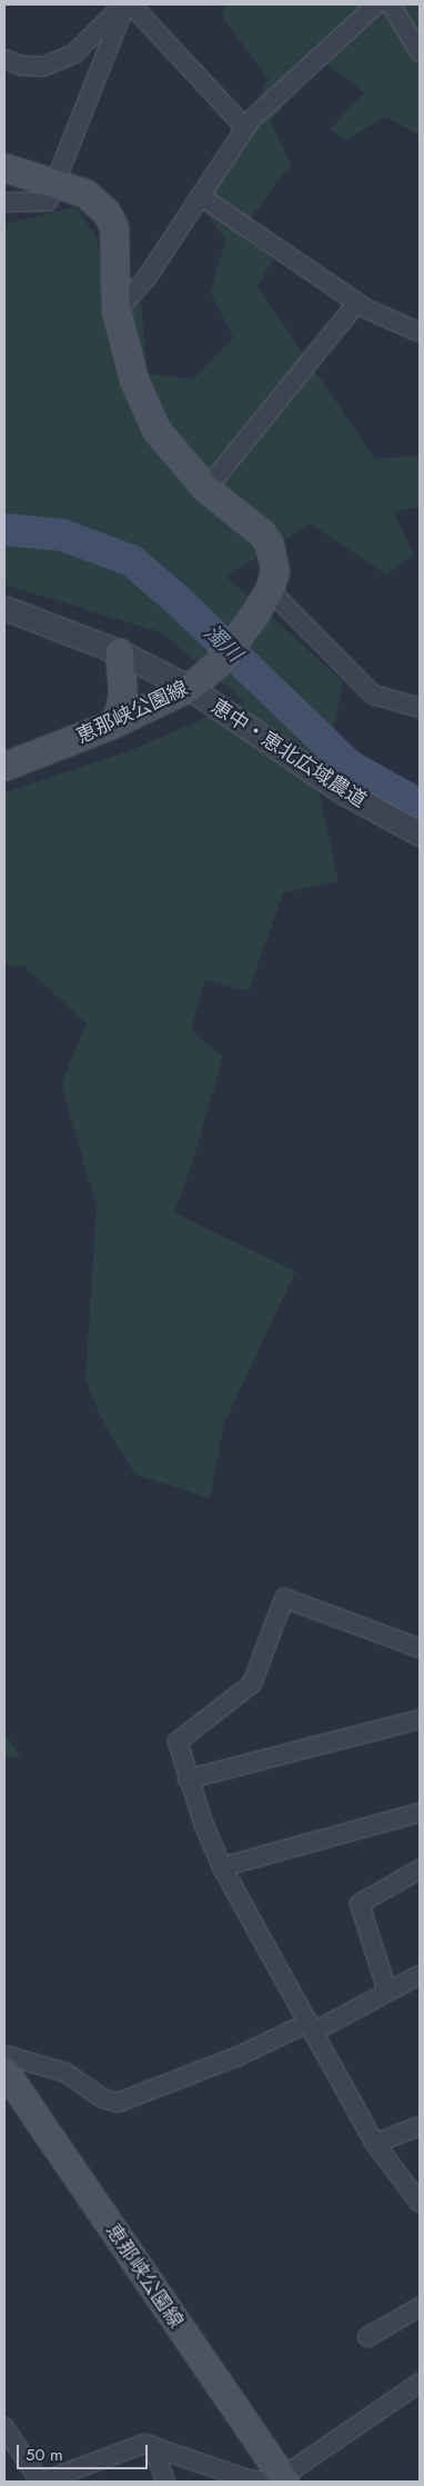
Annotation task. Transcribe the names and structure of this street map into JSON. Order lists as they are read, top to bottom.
{
  "streets": {
    "main road": ["恵那峡公園線"],
    "street": ["恵中・恵北広域農道"]
  },
  "crossings": [
    ["恵那峡公園線", "恵中・恵北広域農道"]
  ],
  "water": ["濁川"],
  "scale_bar": "50 m"
}
